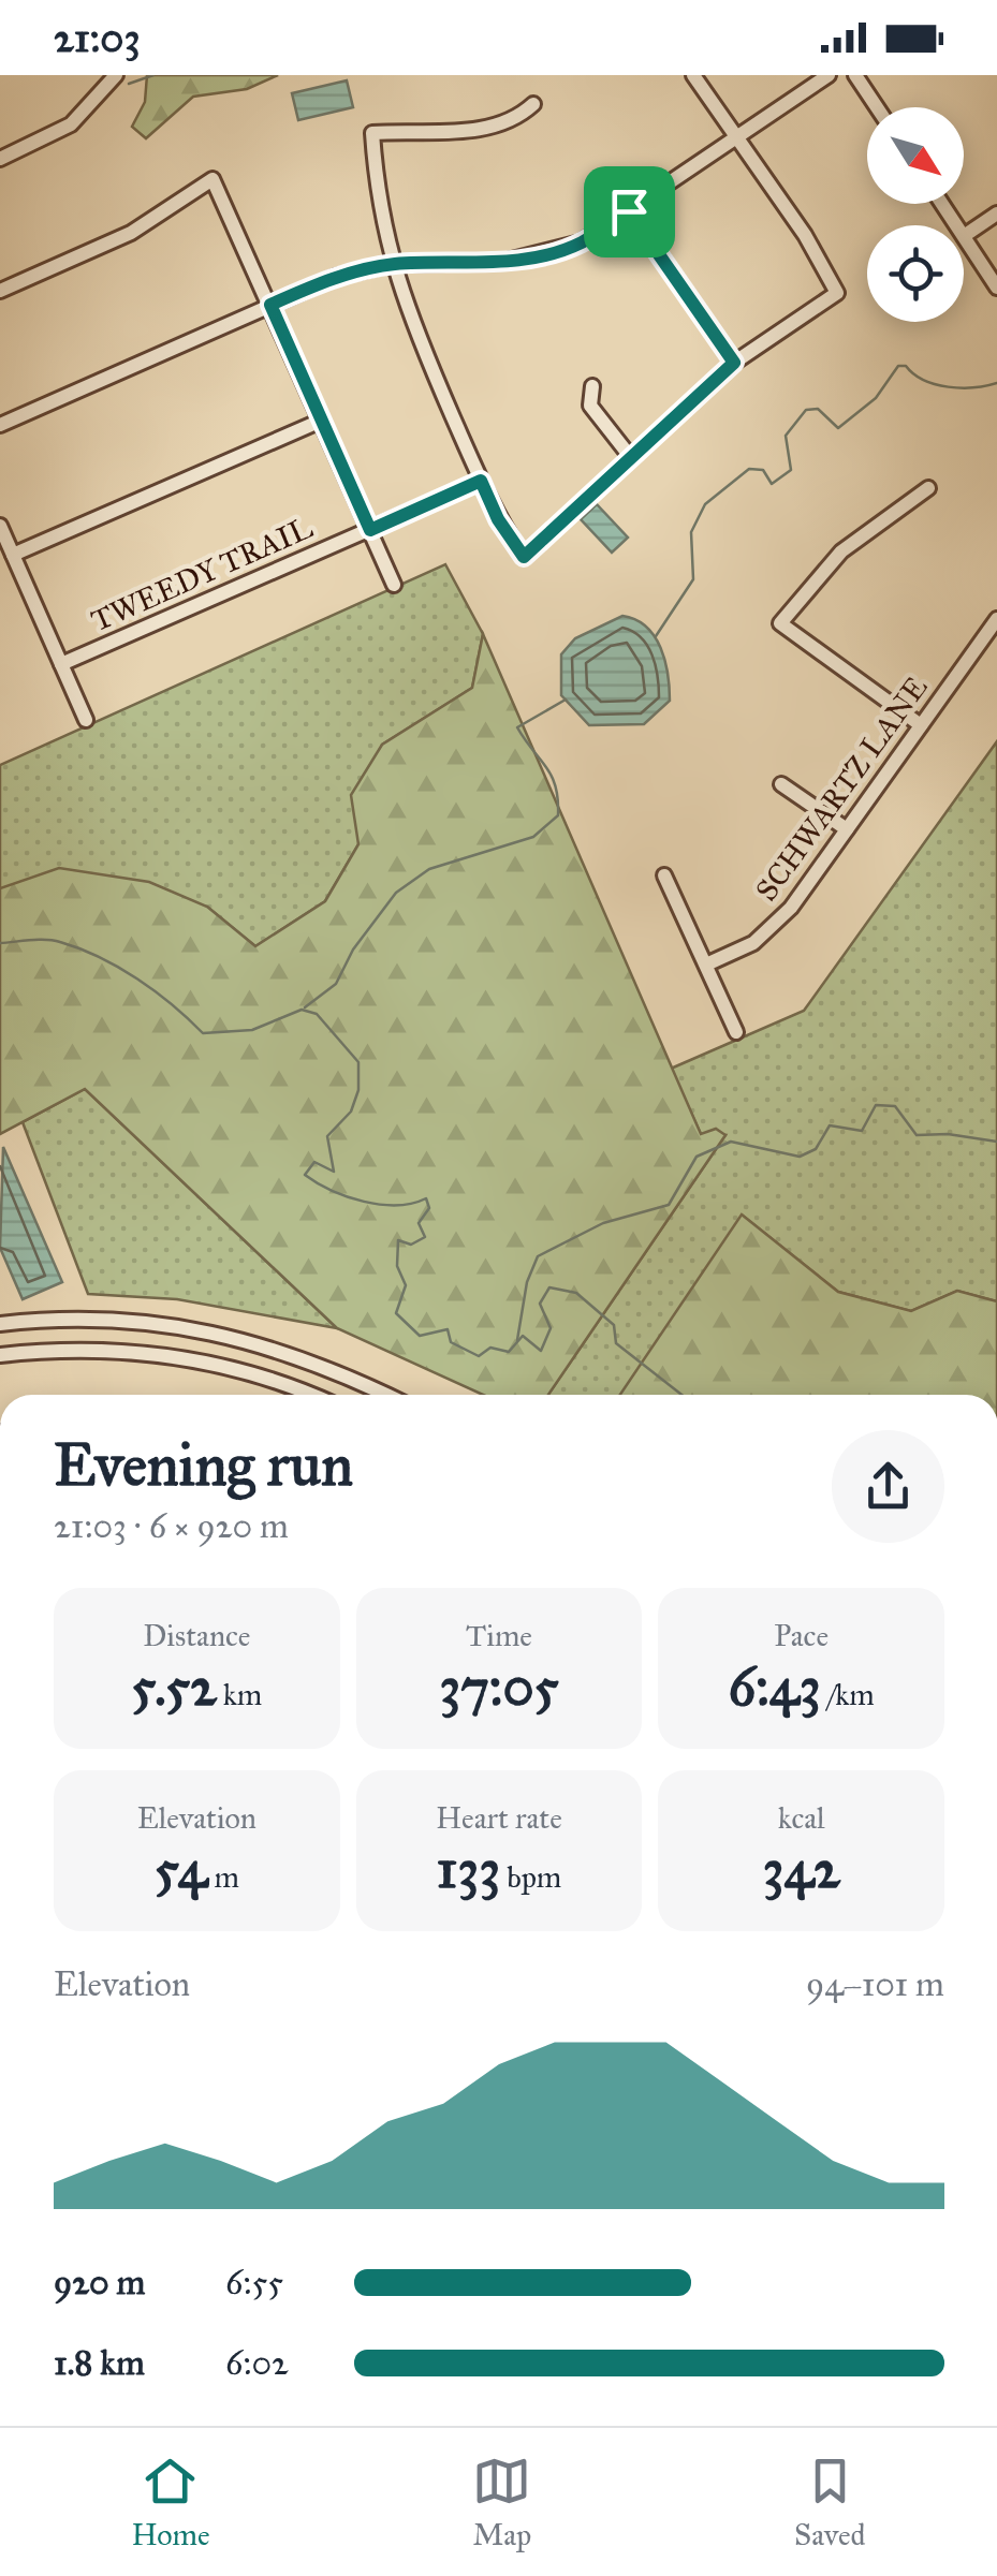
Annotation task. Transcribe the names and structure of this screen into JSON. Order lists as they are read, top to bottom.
{
  "streets": {
    "street": ["TWEEDY TRAIL", "SCHWARTZ LANE"]
  },
  "north": "bottom right",
  "page": {
    "status": "21:03",
    "heading": ["Evening run", "21:03 · 6 × 920 m"],
    "stats": [
      ["Distance", "5.52 km"],
      ["Time", "37:05"],
      ["Pace", "6:43 /km"],
      ["Elevation", "54 m"],
      ["Heart rate", "133 bpm"],
      ["kcal", "342"]
    ],
    "chart": ["Elevation", "94–101 m"],
    "list": [
      {
        "name": "920 m",
        "note": "6:55"
      },
      {
        "name": "1.8 km",
        "note": "6:02"
      }
    ],
    "tabs": ["Home", "Map", "Saved"]
  }
}
